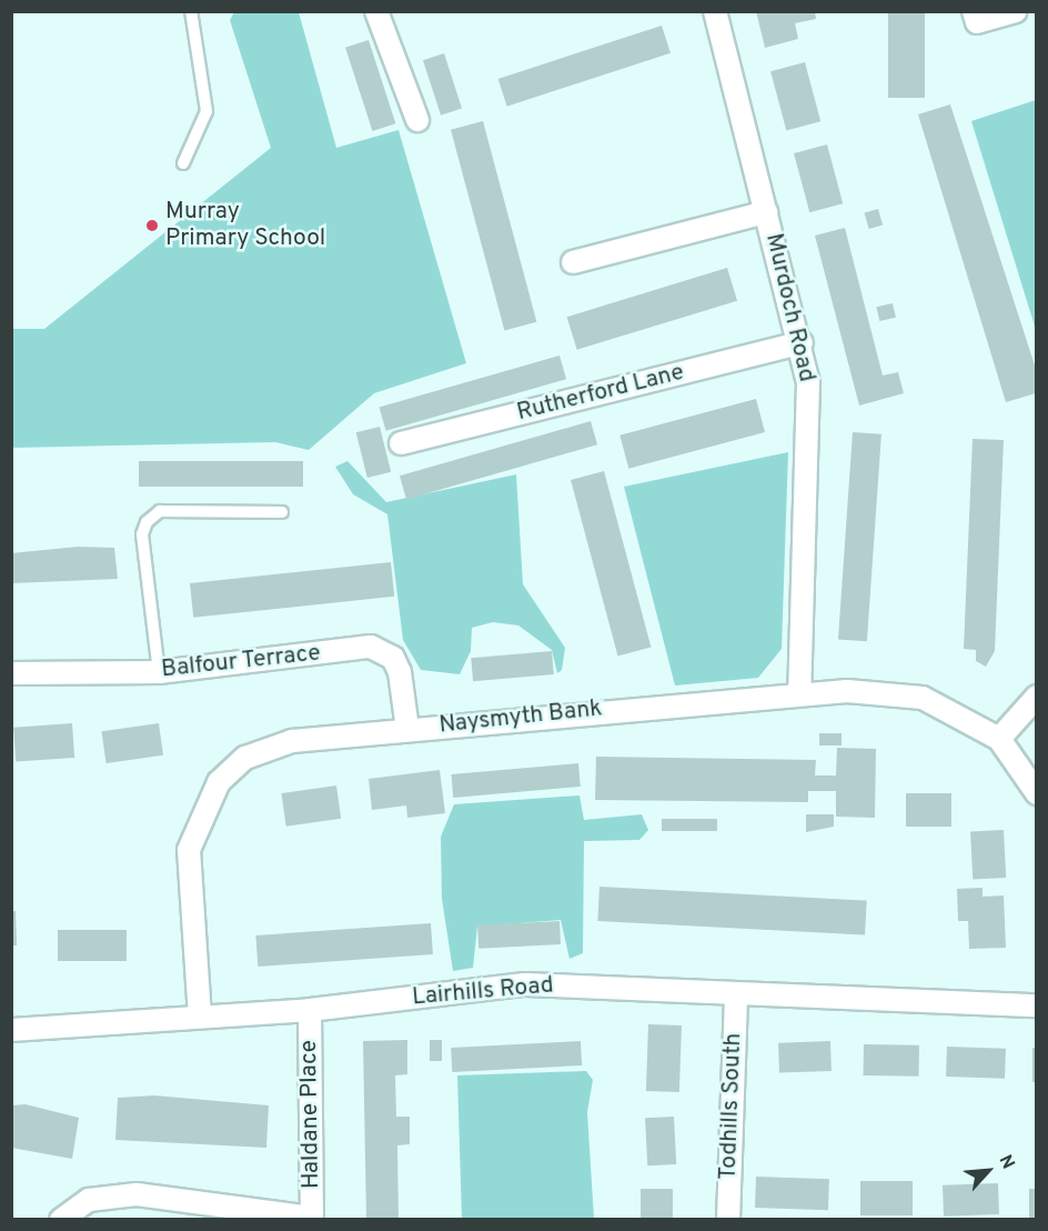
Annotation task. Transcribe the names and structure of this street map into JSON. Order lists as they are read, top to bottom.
{
  "streets": {
    "street": [
      "Murdoch Road",
      "Rutherford Lane",
      "Balfour Terrace",
      "Naysmyth Bank",
      "Lairhills Road",
      "Todhills South",
      "Haldane Place"
    ]
  },
  "crossings": [
    ["Murdoch Road", "Rutherford Lane"],
    ["Murdoch Road", "Naysmyth Bank"],
    ["Balfour Terrace", "Naysmyth Bank"],
    ["Naysmyth Bank", "Lairhills Road"],
    ["Lairhills Road", "Todhills South"],
    ["Lairhills Road", "Haldane Place"]
  ],
  "places": ["Murray Primary School"],
  "north": "top right"
}
